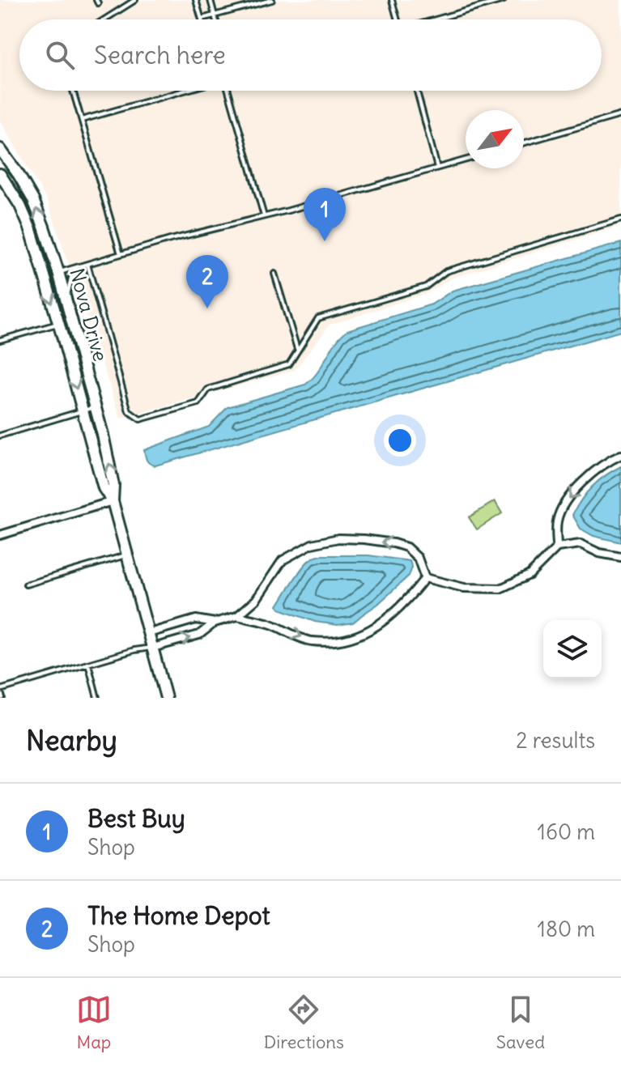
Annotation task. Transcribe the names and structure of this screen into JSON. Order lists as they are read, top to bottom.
{
  "streets": {
    "street": ["Nova Drive"]
  },
  "north": "top right",
  "page": {
    "search": "Search here",
    "pins": ["1", "2"],
    "heading": ["Nearby", "2 results"],
    "list": [
      {
        "mark": "1",
        "name": "Best Buy",
        "note": "Shop",
        "value": "160 m"
      },
      {
        "mark": "2",
        "name": "The Home Depot",
        "note": "Shop",
        "value": "180 m"
      }
    ],
    "nav": ["Map", "Directions", "Saved"]
  }
}
